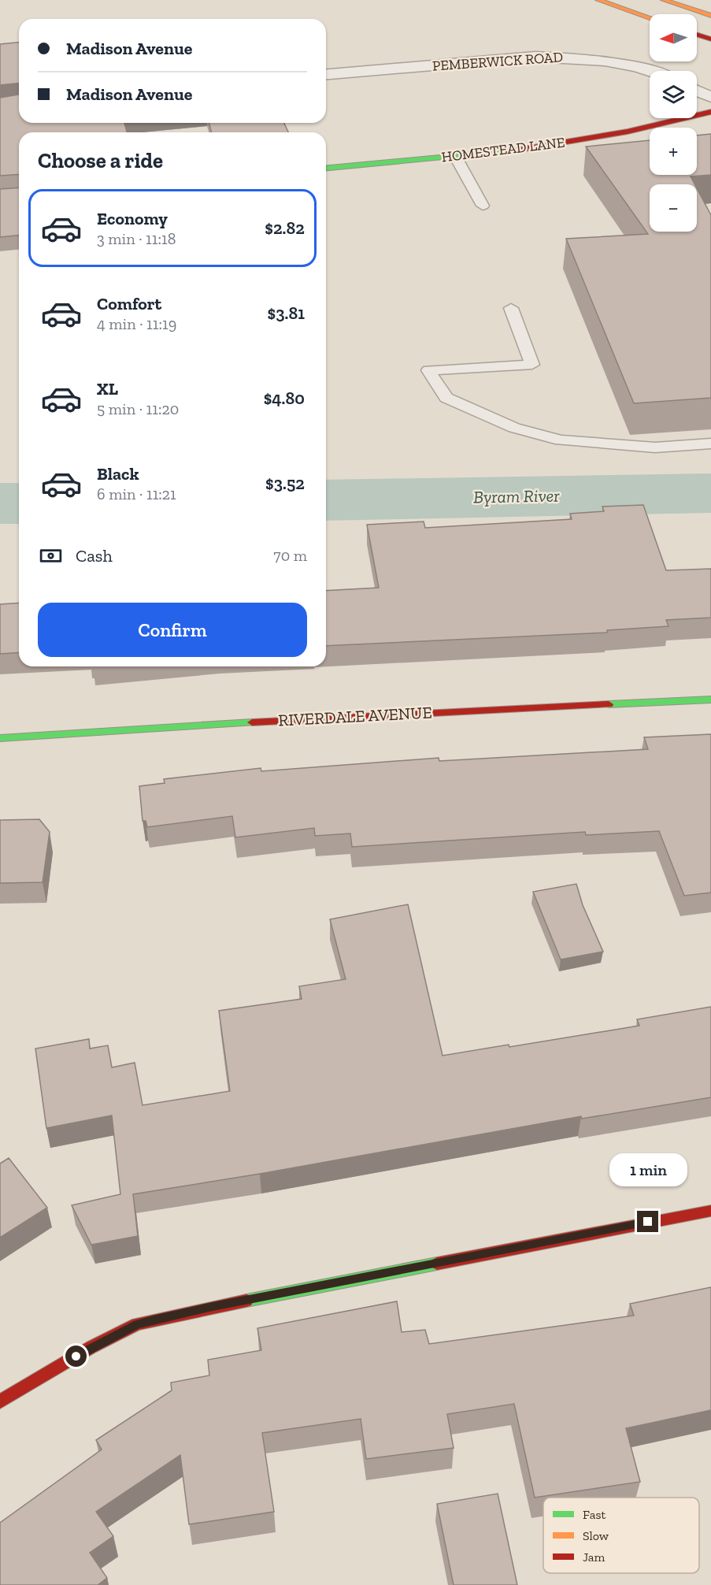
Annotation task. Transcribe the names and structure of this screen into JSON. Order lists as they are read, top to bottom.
{
  "streets": {
    "street": ["PEMBERWICK ROAD", "HOMESTEAD LANE", "RIVERDALE AVENUE"]
  },
  "water": ["Byram River"],
  "legend": ["Fast", "Slow", "Jam"],
  "north": "left",
  "page": {
    "map_buttons": ["+", "−"],
    "banner": ["Madison Avenue", "Madison Avenue"],
    "heading": "Choose a ride",
    "list": [
      {
        "name": "Economy",
        "note": "3 min · 11:18",
        "value": "$2.82"
      },
      {
        "name": "Comfort",
        "note": "4 min · 11:19",
        "value": "$3.81"
      },
      {
        "name": "XL",
        "note": "5 min · 11:20",
        "value": "$4.80"
      },
      {
        "name": "Black",
        "note": "6 min · 11:21",
        "value": "$3.52"
      }
    ],
    "pay": ["Cash", "70 m"],
    "buttons": "Confirm",
    "bubble": "1 min"
  }
}
